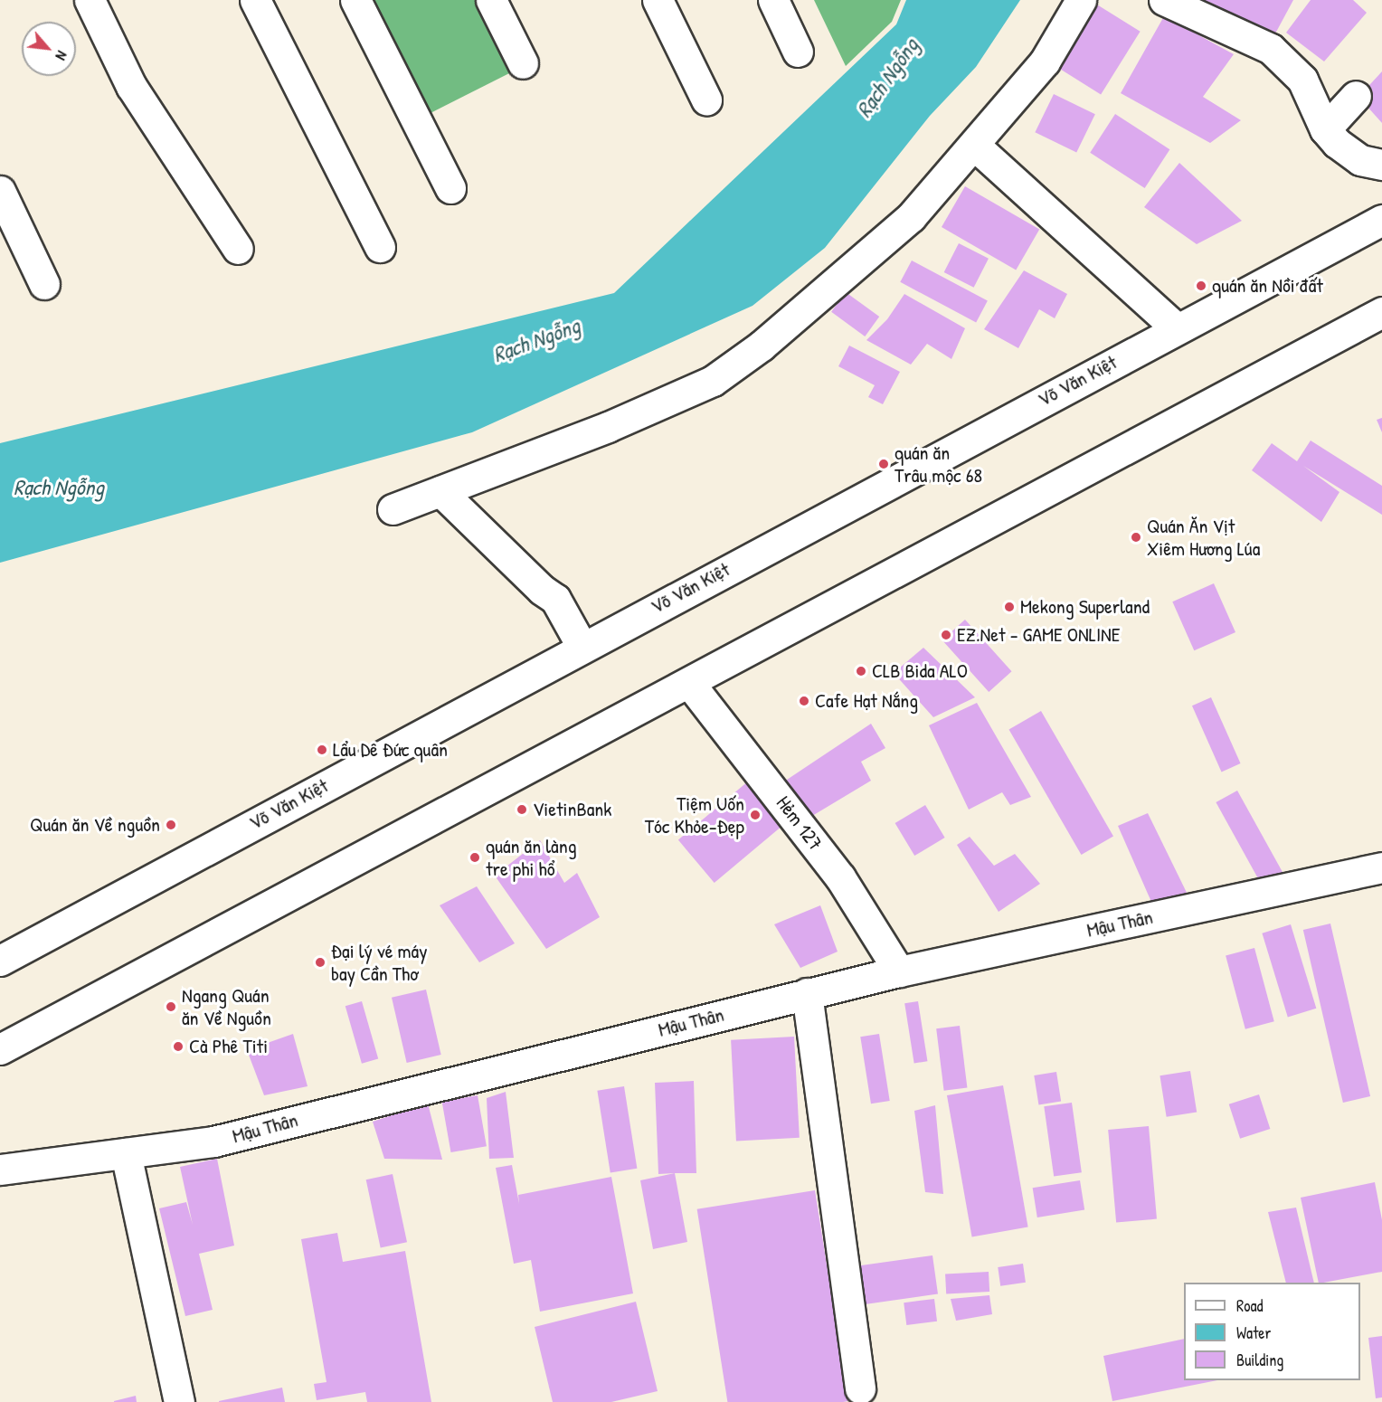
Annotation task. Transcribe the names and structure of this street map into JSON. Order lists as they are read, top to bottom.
{
  "streets": {
    "street": ["Võ Văn Kiệt", "Hẻm 127", "Mậu Thân"]
  },
  "crossings": [
    ["Hẻm 127", "Mậu Thân"]
  ],
  "water": ["Rạch Ngỗng"],
  "places": [
    "quán ăn Nồi đất",
    "quán ăn Trâu mộc 68",
    "Quán Ăn Vịt Xiêm Hương Lúa",
    "Mekong Superland",
    "EZ.Net - GAME ONLINE",
    "CLB Bida ALO",
    "Cafe Hạt Nắng",
    "Lẩu Dê Đức quân",
    "VietinBank",
    "Tiệm Uốn Tóc Khỏe-Đẹp",
    "Quán ăn Về nguồn",
    "quán ăn làng tre phi hổ",
    "Đại lý vé máy bay Cần Thơ",
    "Ngang Quán ăn Về Nguồn",
    "Cà Phê Titi"
  ],
  "legend": ["Road", "Water", "Building"],
  "north": "bottom right"
}
